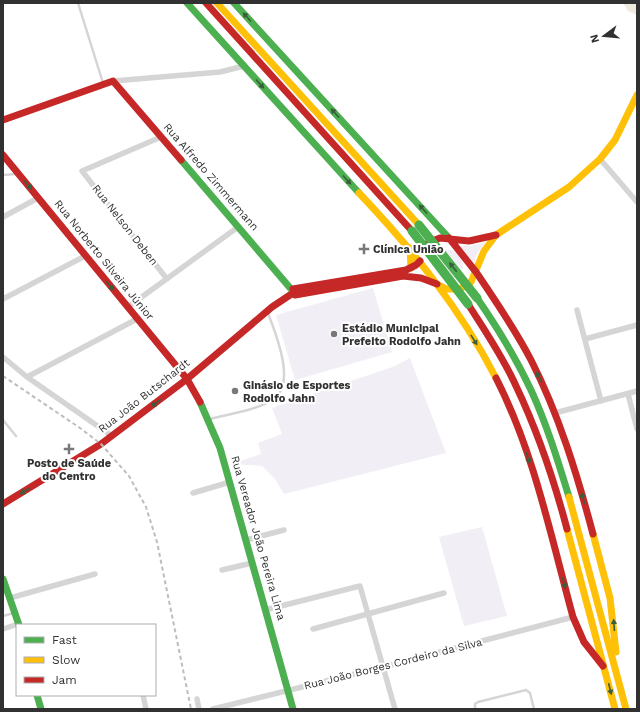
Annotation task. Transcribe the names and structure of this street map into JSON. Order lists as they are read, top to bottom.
{
  "streets": {
    "main road": [
      "Rua Alfredo Zimmermann",
      "Rua Norberto Silveira Júnior",
      "Rua João Butschardt",
      "Rua Vereador João Pereira Lima"
    ],
    "street": ["Rua Nelson Deben", "Rua João Borges Cordeiro da Silva"]
  },
  "crossings": [
    ["Rua Alfredo Zimmermann", "Rua Nelson Deben"],
    ["Rua Alfredo Zimmermann", "Rua João Butschardt"],
    ["Rua Norberto Silveira Júnior", "Rua João Butschardt"],
    ["Rua Norberto Silveira Júnior", "Rua Vereador João Pereira Lima"],
    ["Rua João Butschardt", "Rua Vereador João Pereira Lima"],
    ["Rua Vereador João Pereira Lima", "Rua João Borges Cordeiro da Silva"]
  ],
  "places": {
    "health": ["Clínica União", "Posto de Saúde do Centro"],
    "other": ["Estádio Municipal Prefeito Rodolfo Jahn", "Ginásio de Esportes Rodolfo Jahn"]
  },
  "legend": ["Fast", "Slow", "Jam"],
  "north": "left"
}
